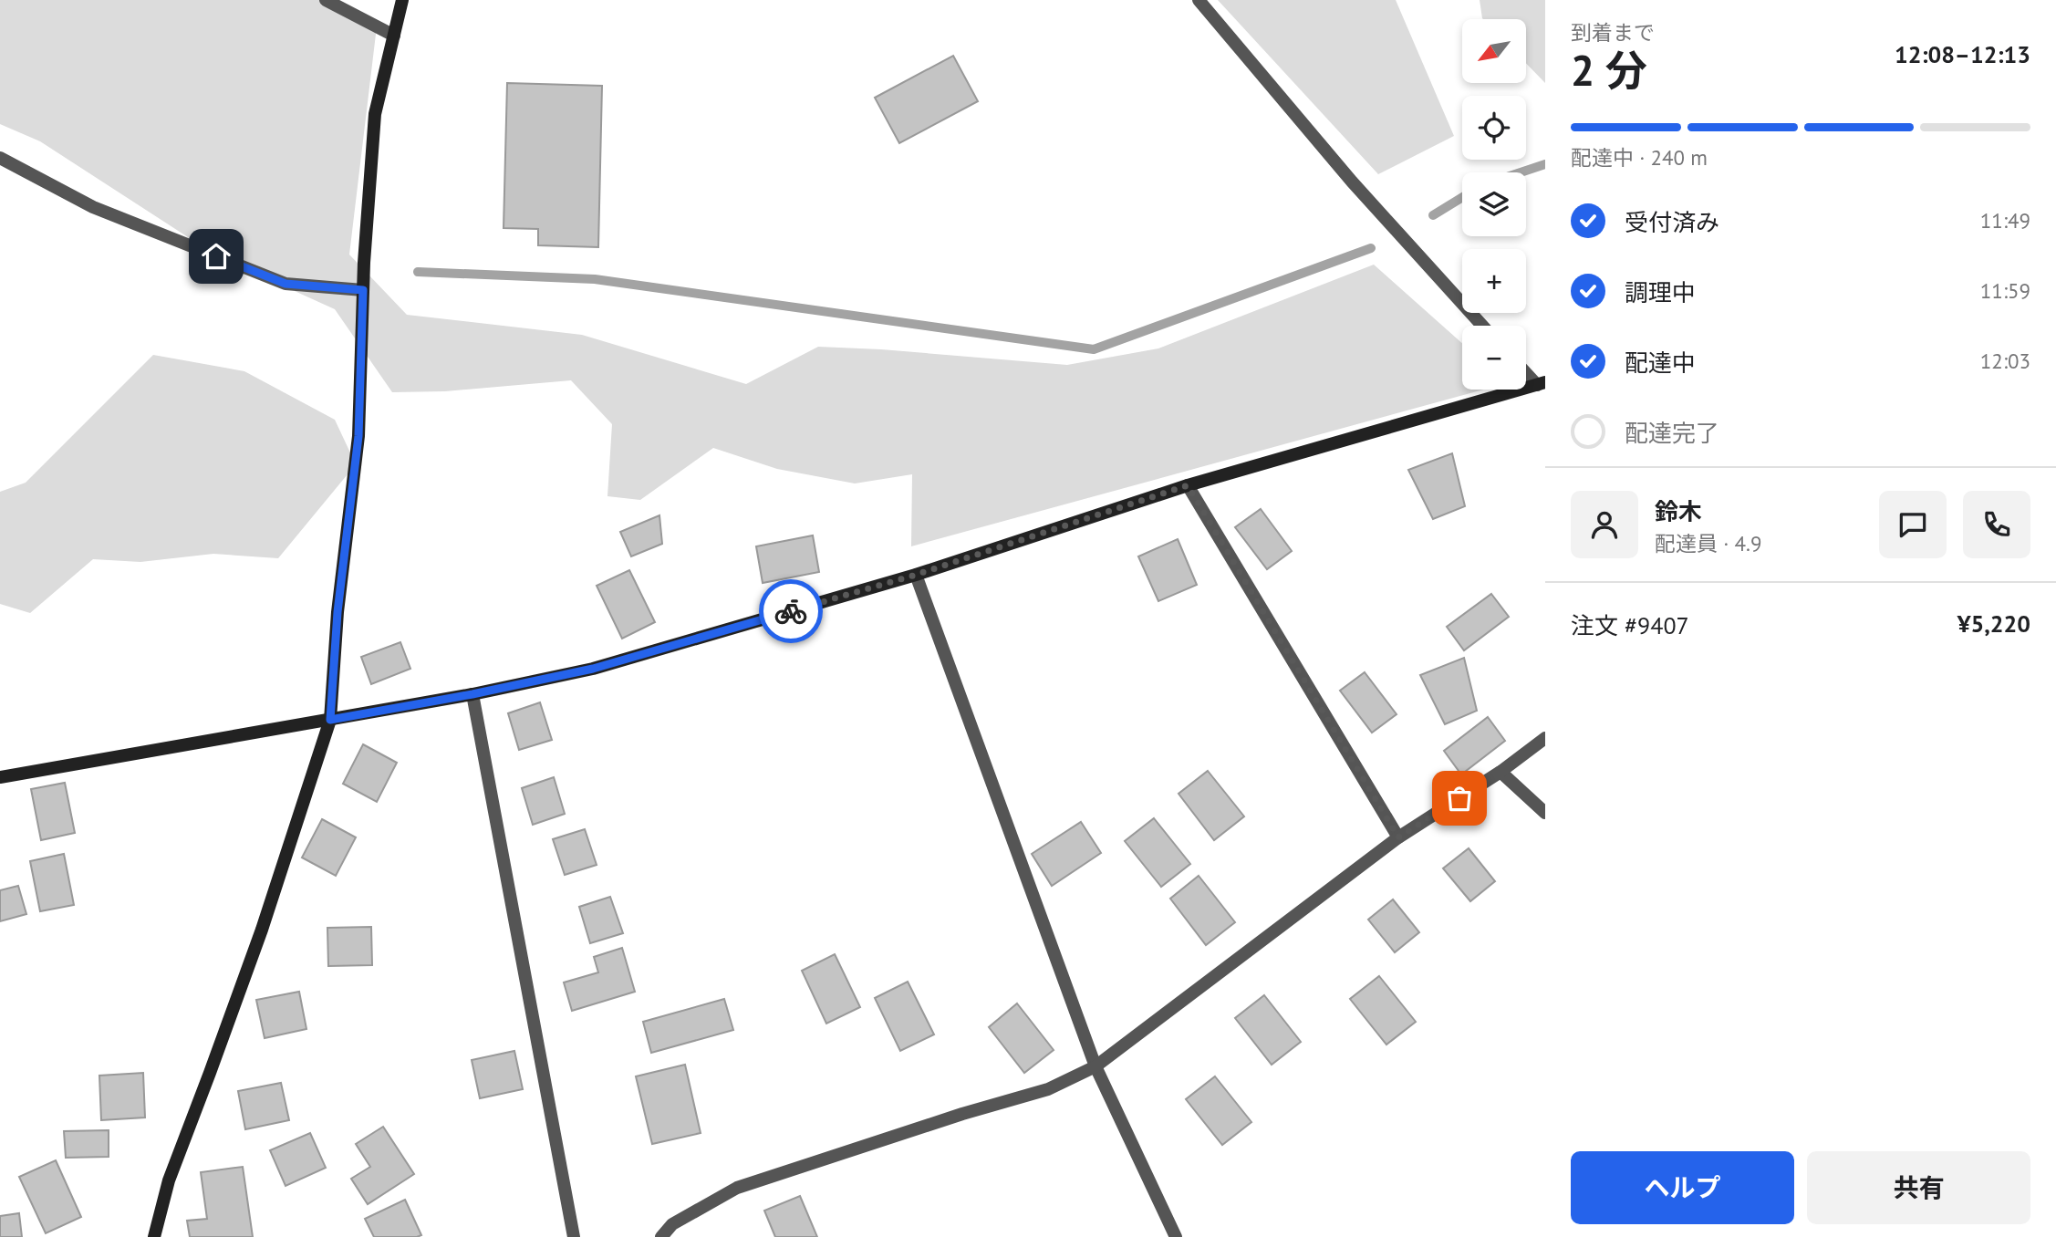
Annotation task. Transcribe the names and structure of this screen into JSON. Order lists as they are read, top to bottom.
{
  "north": "bottom left",
  "page": {
    "heading": ["2 分", "到着まで", "12:08–12:13"],
    "panel": [
      "鈴木",
      "配達員 · 4.9",
      "注文 #9407",
      "¥5,220"
    ],
    "map_buttons": ["+", "−"],
    "bar": "配達中 · 240 m",
    "list": [
      ["受付済み", "11:49"],
      ["調理中", "11:59"],
      ["配達中", "12:03"],
      "配達完了"
    ],
    "buttons": ["ヘルプ", "共有"]
  }
}
